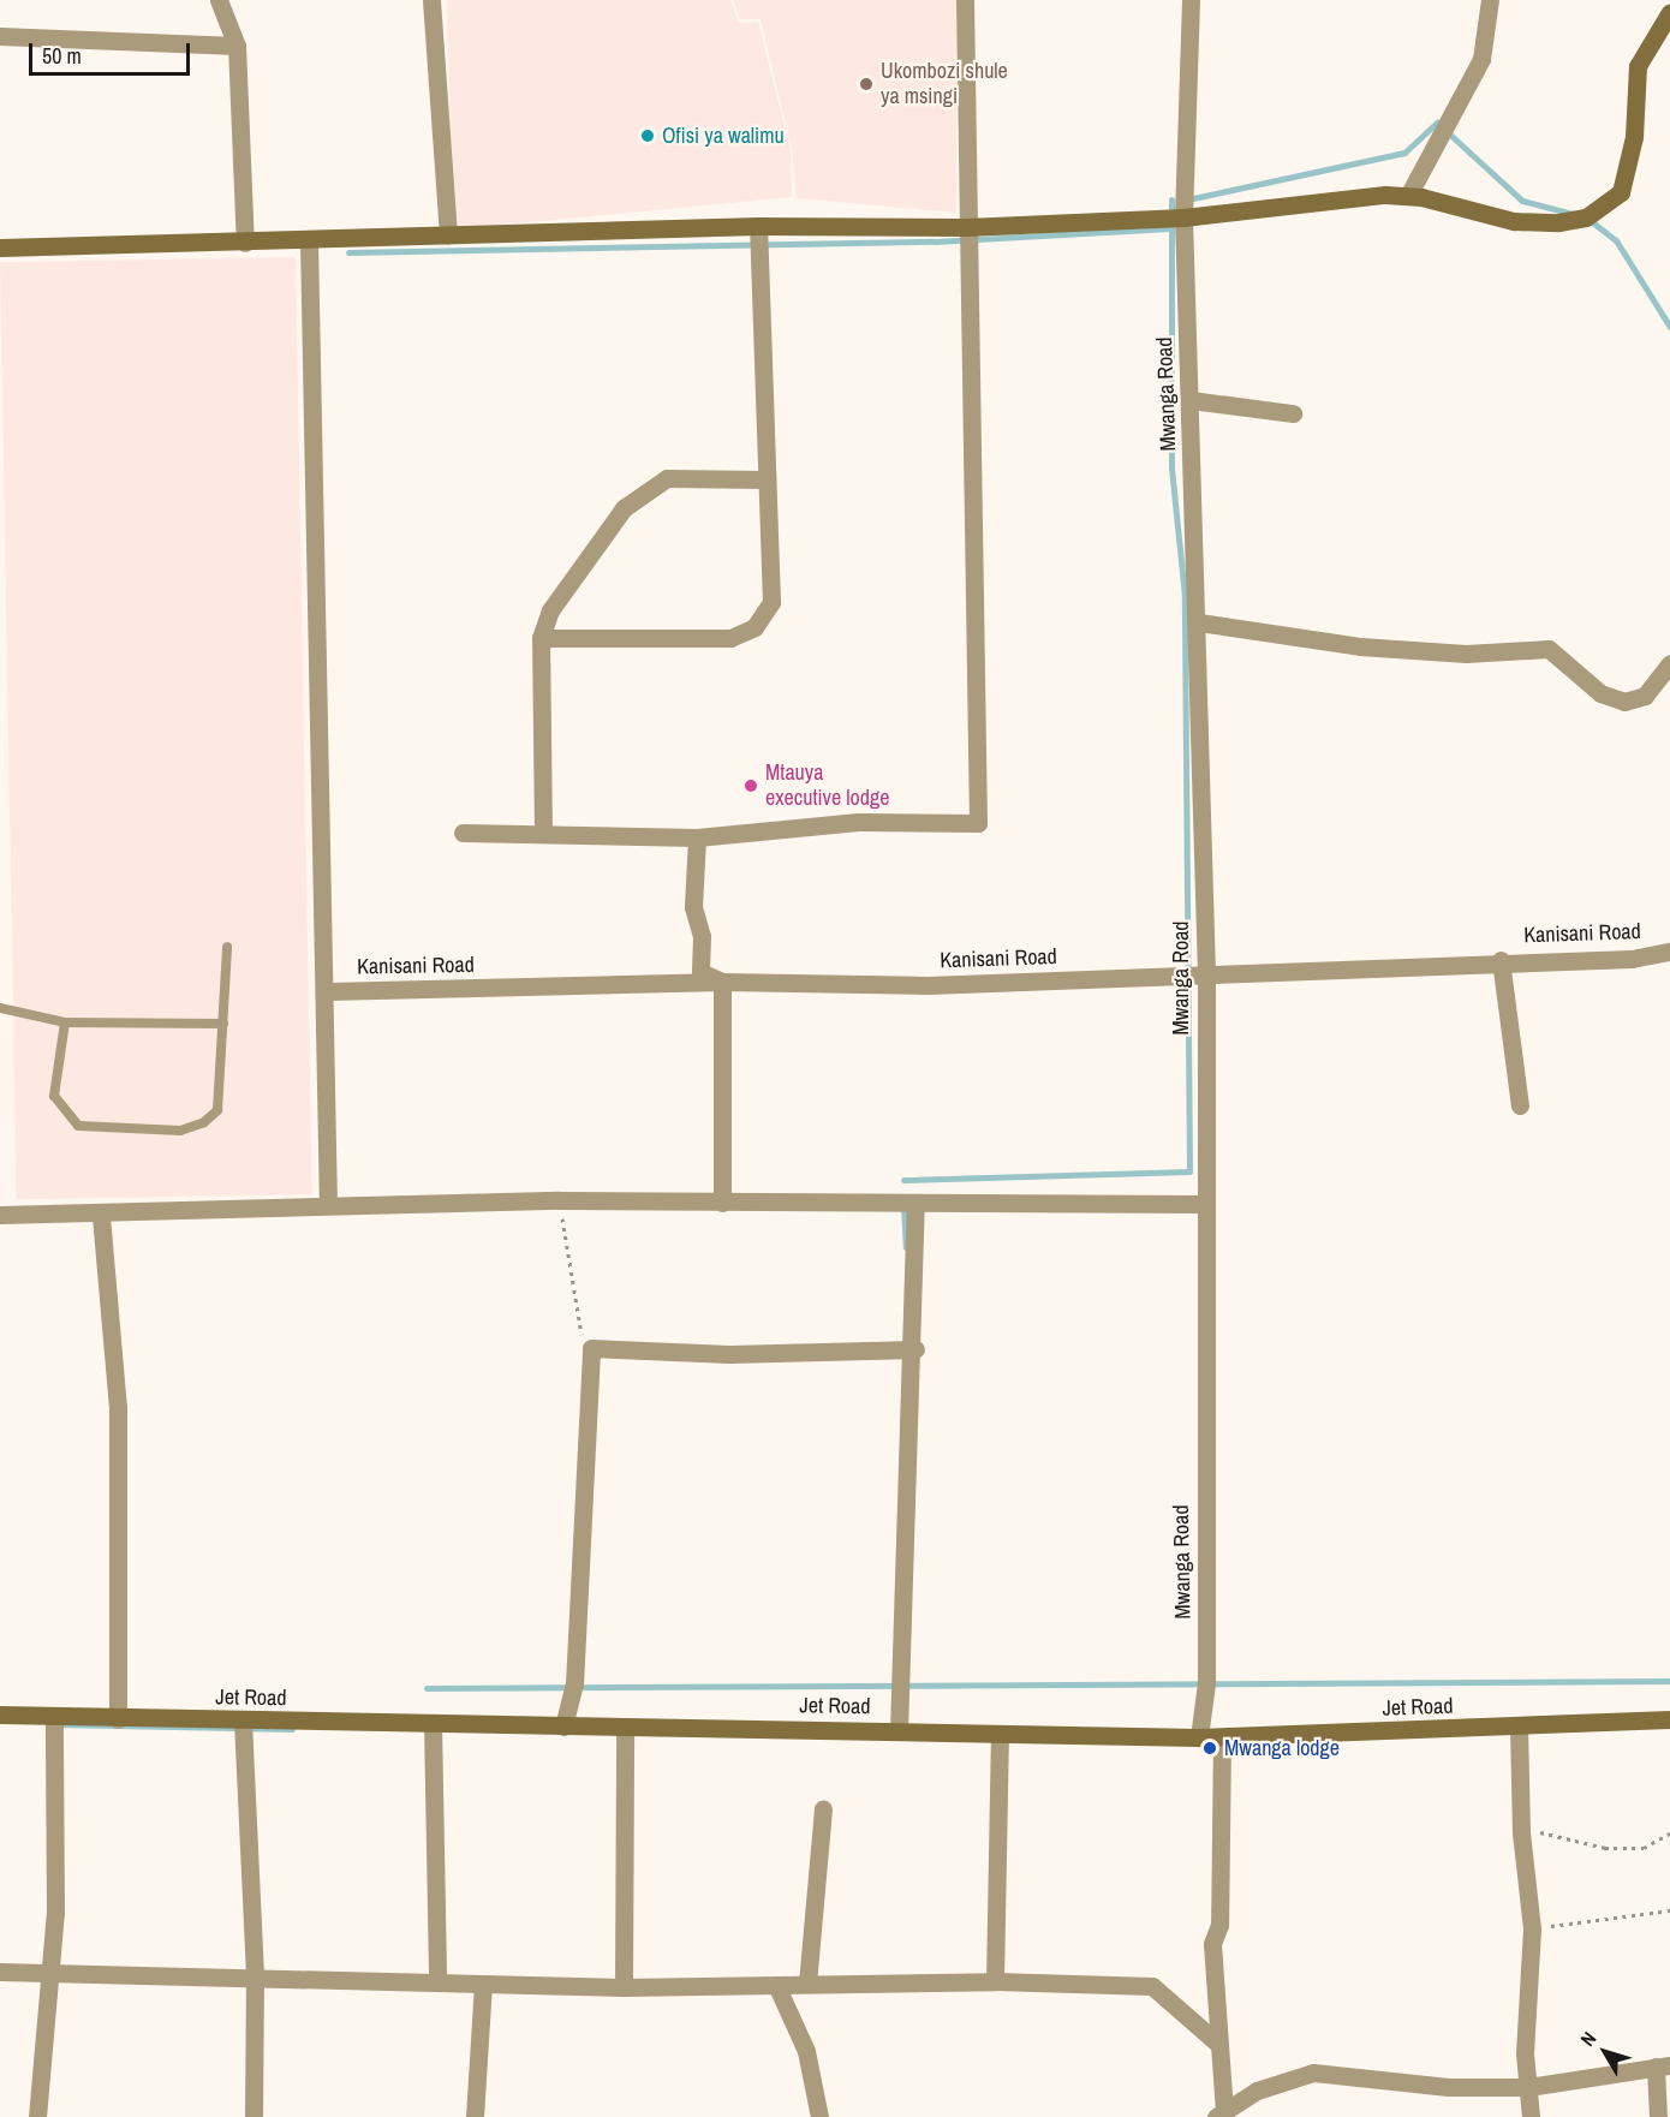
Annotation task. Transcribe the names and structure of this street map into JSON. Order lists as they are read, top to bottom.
{
  "streets": {
    "street": ["Mwanga Road", "Kanisani Road", "Jet Road"]
  },
  "crossings": [
    ["Mwanga Road", "Kanisani Road"],
    ["Mwanga Road", "Jet Road"]
  ],
  "places": [
    "Ukombozi shule ya msingi",
    "Ofisi ya walimu",
    "Mtauya executive lodge",
    "Mwanga lodge"
  ],
  "scale_bar": "50 m",
  "north": "top left"
}
